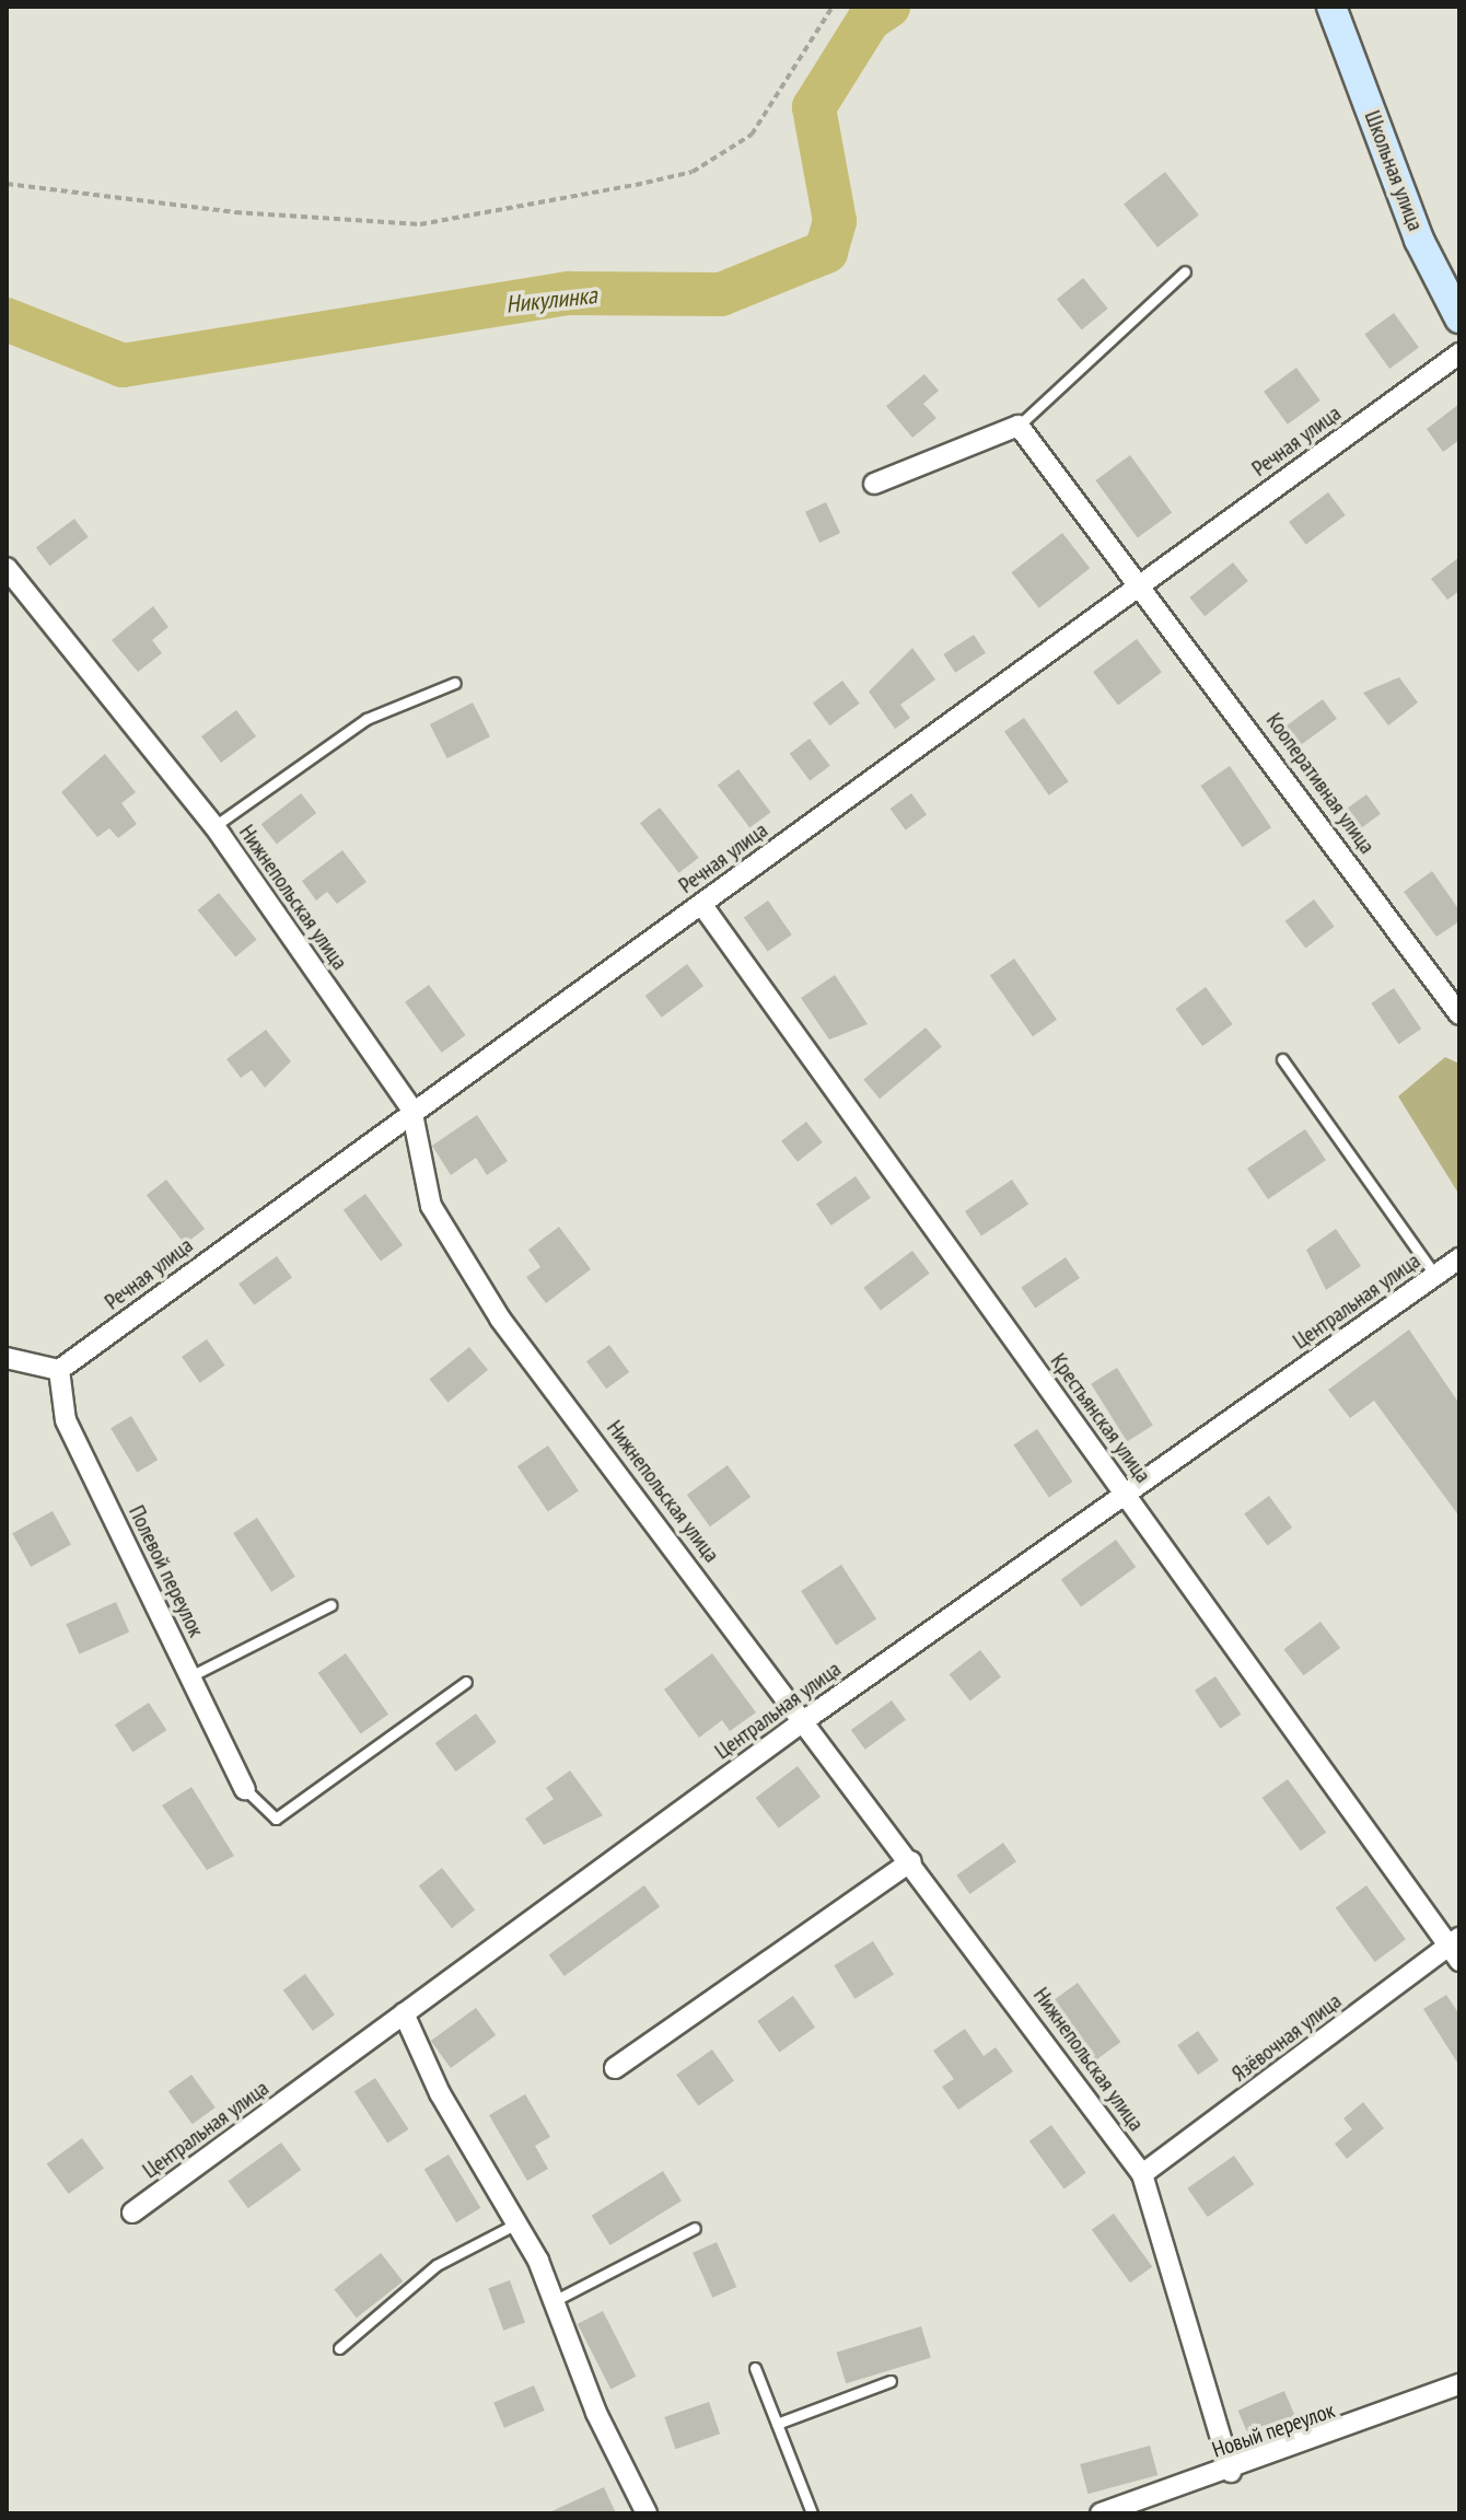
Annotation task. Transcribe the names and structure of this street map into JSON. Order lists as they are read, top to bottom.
{
  "streets": {
    "street": [
      "Школьная улица",
      "Речная улица",
      "Кооперативная улица",
      "Нижнепольская улица",
      "Центральная улица",
      "Крестьянская улица",
      "Полевой переулок",
      "Язёвочная улица",
      "Новый переулок"
    ]
  },
  "crossings": [
    ["Речная улица", "Кооперативная улица"],
    ["Речная улица", "Нижнепольская улица"],
    ["Речная улица", "Крестьянская улица"],
    ["Речная улица", "Полевой переулок"],
    ["Нижнепольская улица", "Центральная улица"],
    ["Нижнепольская улица", "Язёвочная улица"],
    ["Нижнепольская улица", "Новый переулок"],
    ["Центральная улица", "Крестьянская улица"],
    ["Крестьянская улица", "Язёвочная улица"]
  ],
  "water": ["Никулинка"]
}
